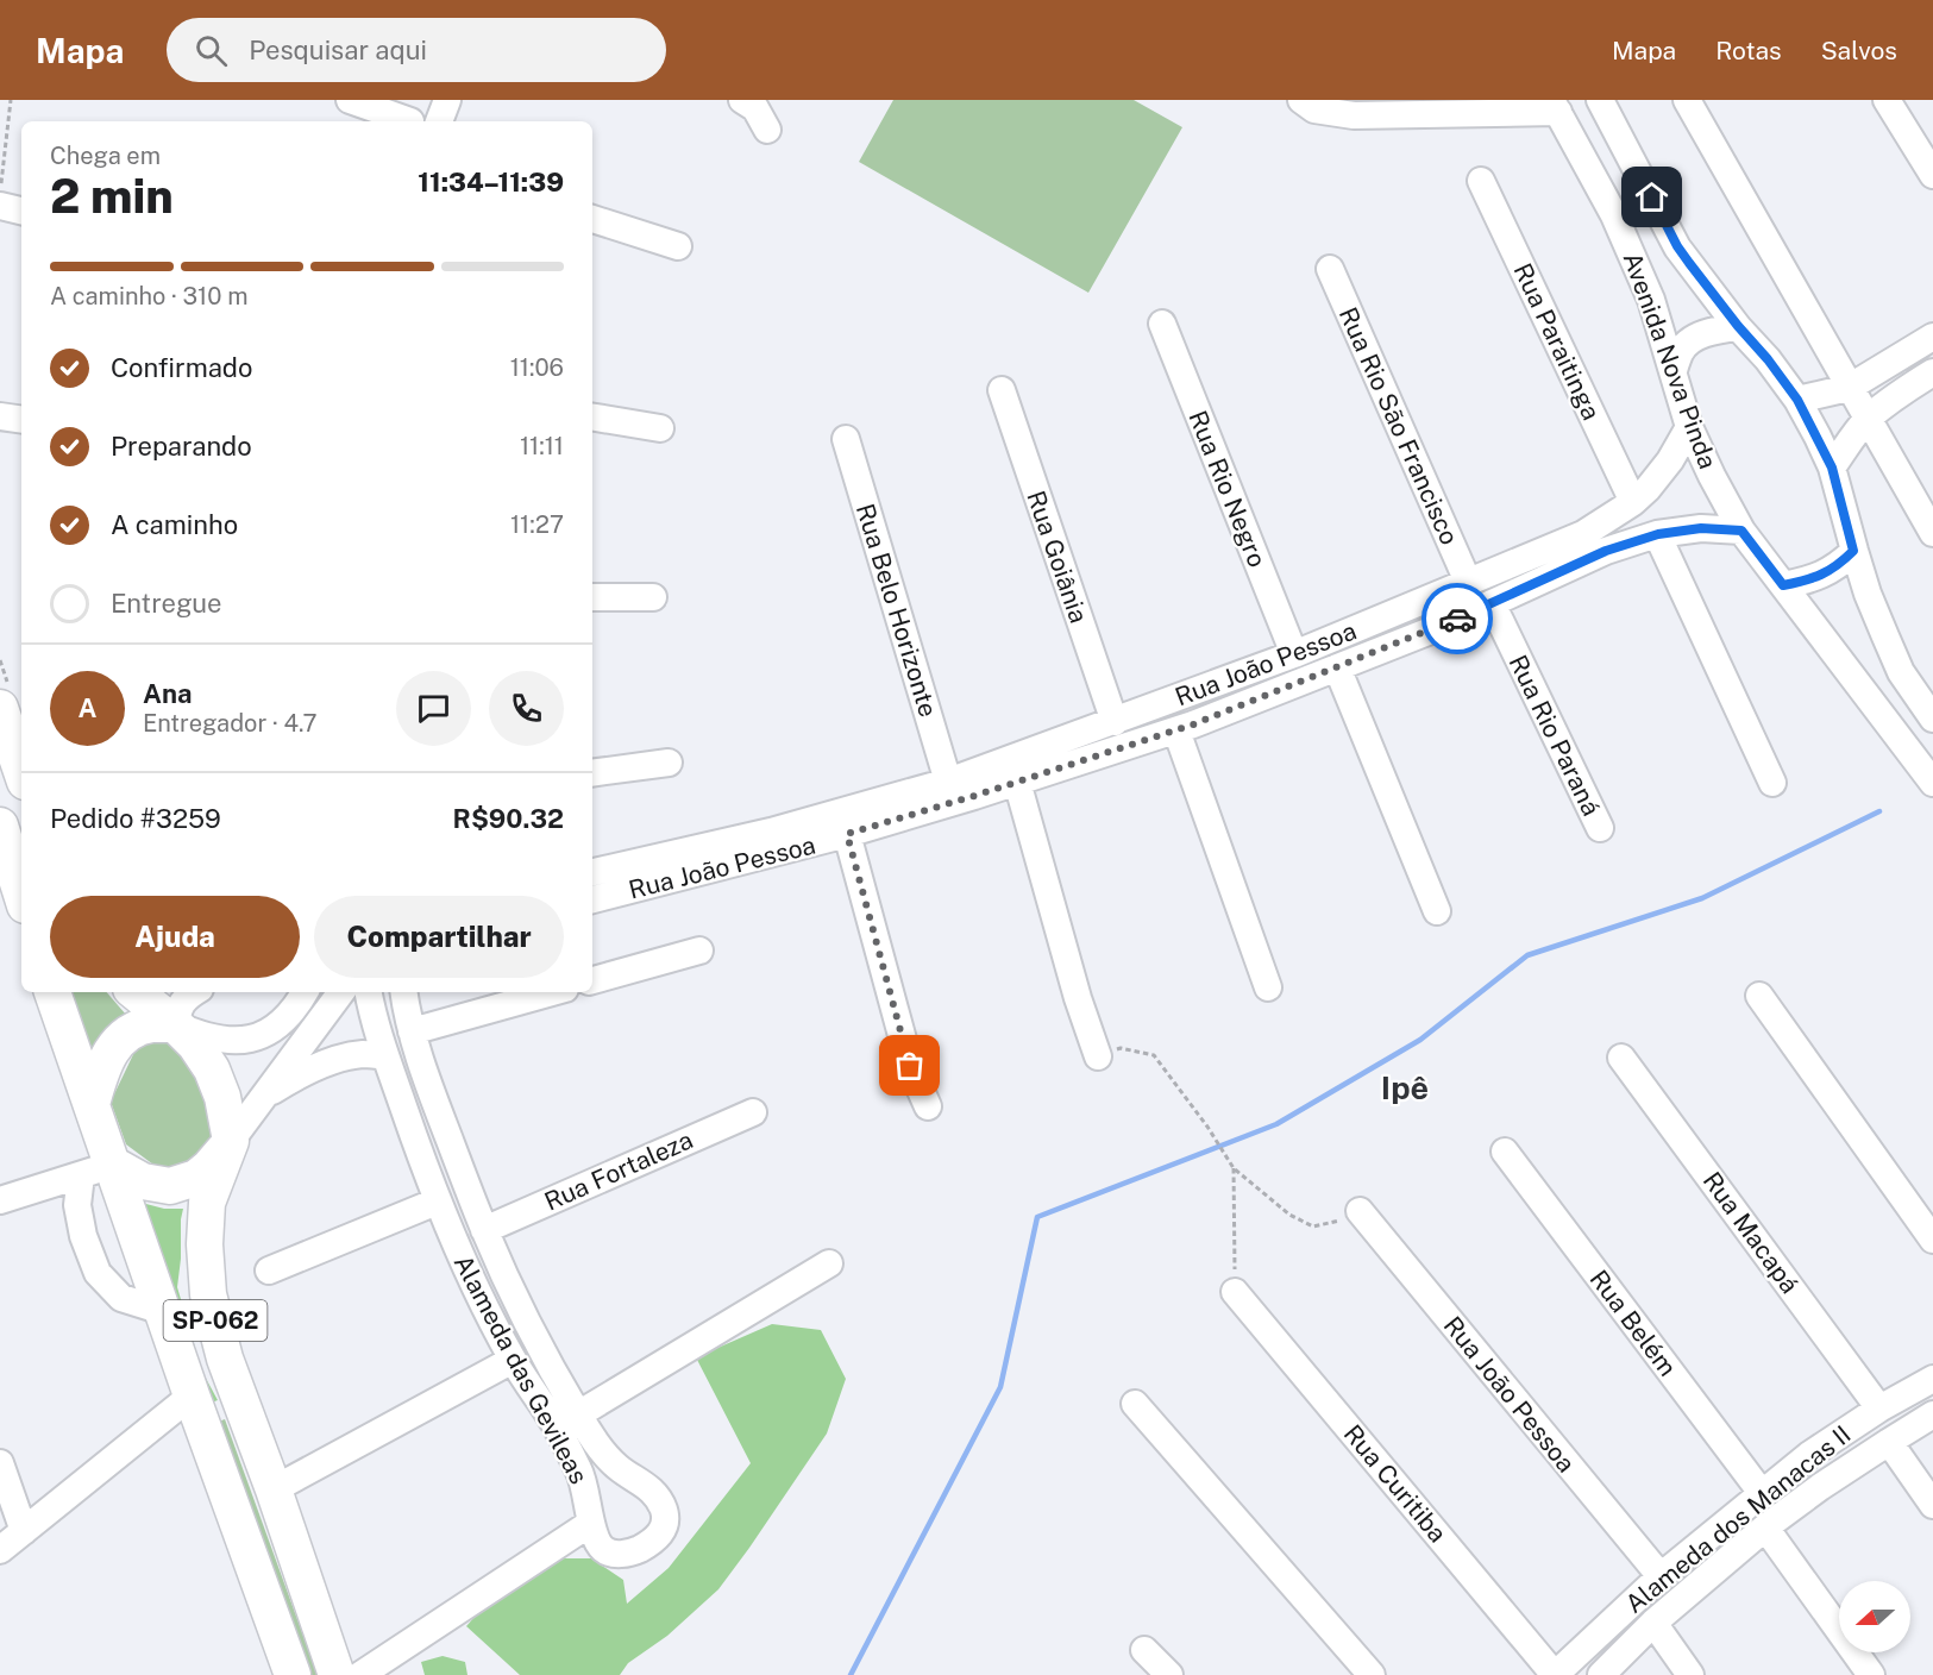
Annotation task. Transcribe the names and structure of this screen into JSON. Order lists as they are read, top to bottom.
{
  "streets": {
    "main road": ["SP-062"],
    "street": [
      "Rua Paraitinga",
      "Avenida Nova Pinda",
      "Rua Rio São Francisco",
      "Rua Rio Negro",
      "Rua Goiânia",
      "Rua Belo Horizonte",
      "Rua João Pessoa",
      "Rua Rio Paraná",
      "Rua Fortaleza",
      "Rua Macapá",
      "Rua Belém",
      "Alameda das Gevileas",
      "Rua Curitiba",
      "Alameda dos Manacas II"
    ]
  },
  "crossings": [
    ["Rua Paraitinga", "Rua João Pessoa"],
    ["Avenida Nova Pinda", "Rua João Pessoa"],
    ["Rua Rio São Francisco", "Rua João Pessoa"],
    ["Rua Rio Negro", "Rua João Pessoa"],
    ["Rua Goiânia", "Rua João Pessoa"],
    ["Rua Belo Horizonte", "Rua João Pessoa"],
    ["Rua João Pessoa", "Rua Rio Paraná"],
    ["Rua João Pessoa", "Alameda dos Manacas II"],
    ["Rua Fortaleza", "Alameda das Gevileas"],
    ["Rua Macapá", "Alameda dos Manacas II"],
    ["Rua Belém", "Alameda dos Manacas II"],
    ["Rua Curitiba", "Alameda dos Manacas II"]
  ],
  "districts": ["Ipê"],
  "north": "left",
  "page": {
    "header": "Mapa",
    "search": "Pesquisar aqui",
    "nav": ["Mapa", "Rotas", "Salvos"],
    "heading": ["2 min", "Chega em", "11:34–11:39"],
    "panel": [
      "Ana",
      "Entregador · 4.7",
      "Pedido #3259",
      "R$90.32"
    ],
    "bar": "A caminho · 310 m",
    "list": [
      ["Confirmado", "11:06"],
      ["Preparando", "11:11"],
      ["A caminho", "11:27"],
      "Entregue"
    ],
    "round": "A",
    "buttons": ["Ajuda", "Compartilhar"]
  }
}
